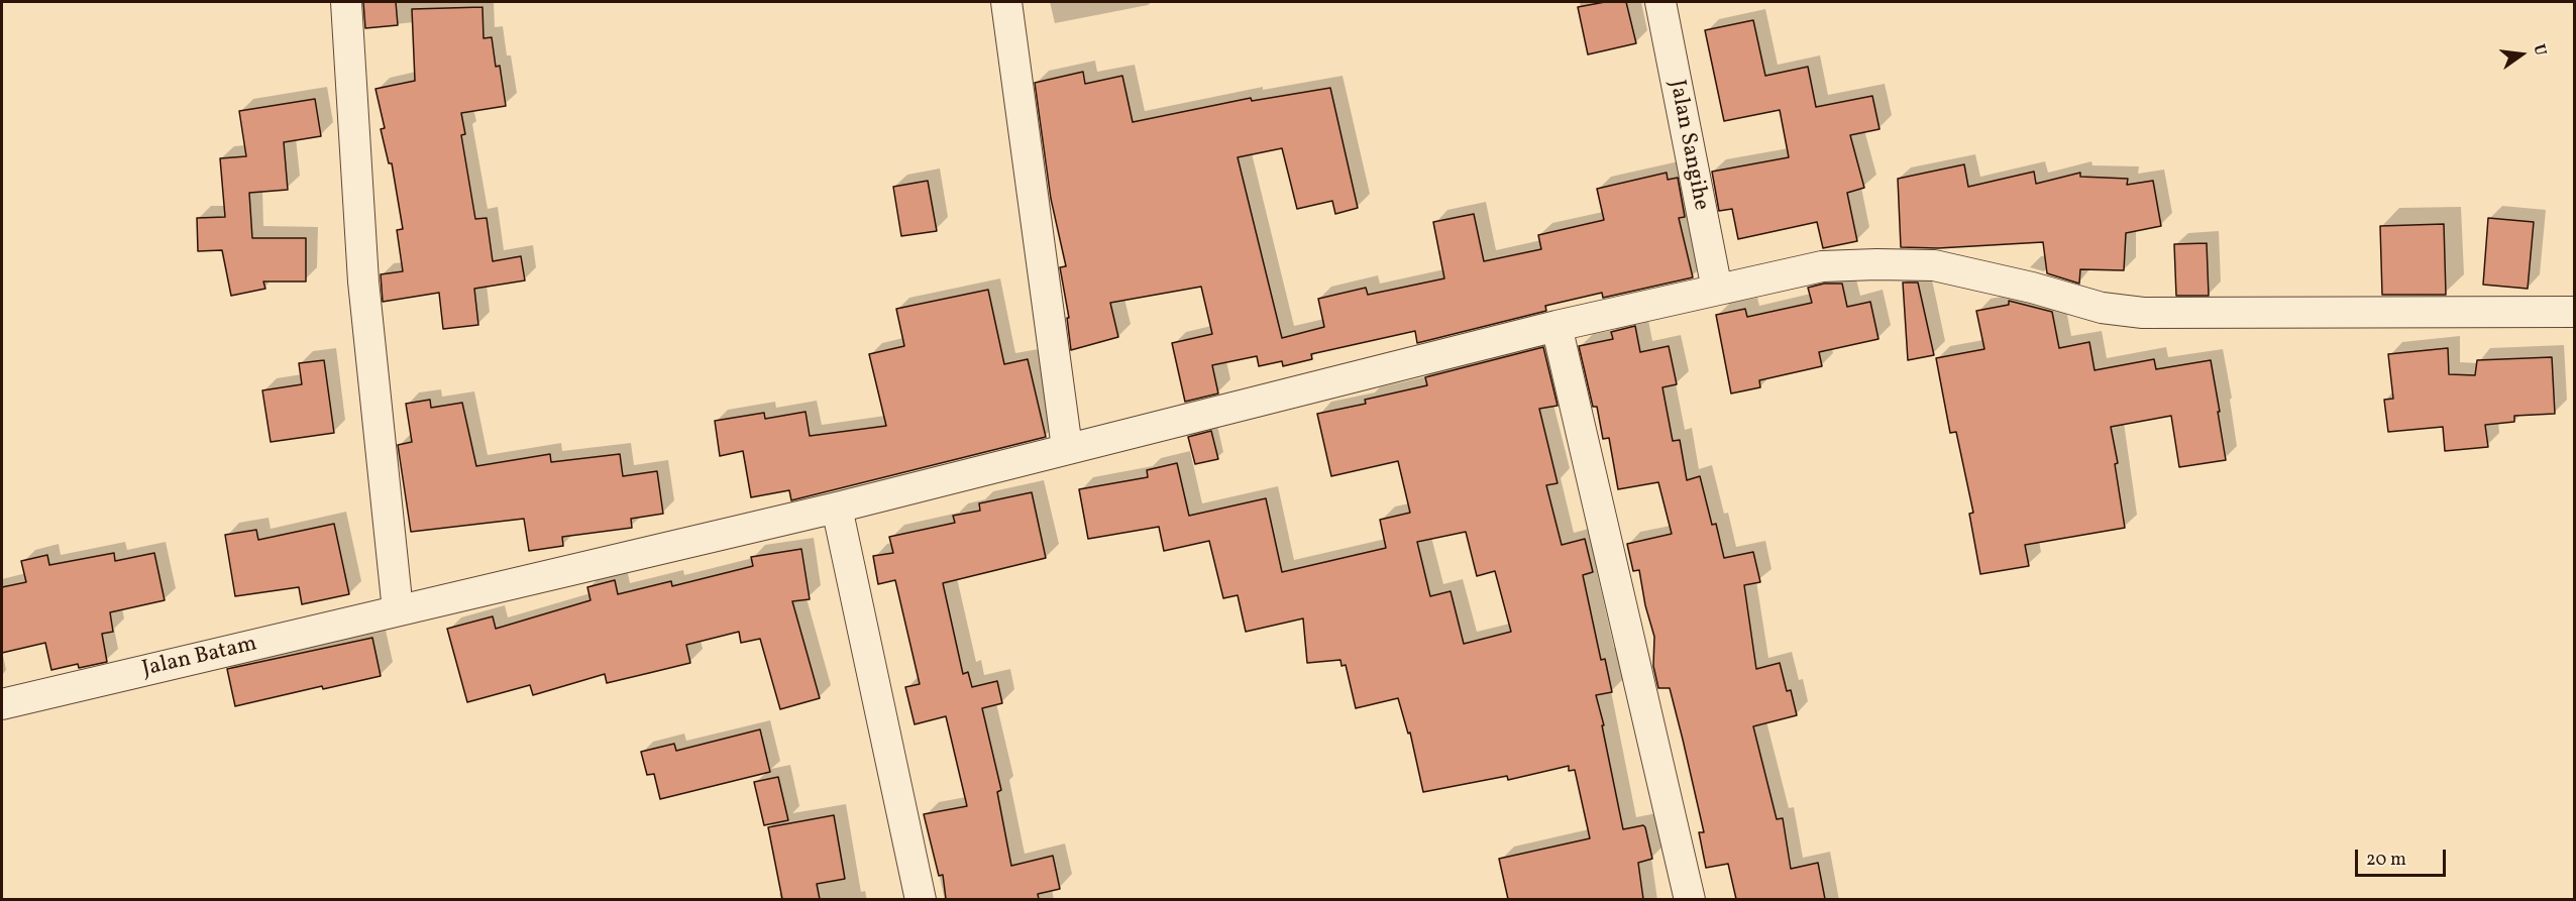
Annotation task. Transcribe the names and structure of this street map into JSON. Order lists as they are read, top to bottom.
{
  "streets": {
    "street": ["Jalan Sangihe", "Jalan Batam"]
  },
  "crossings": [
    ["Jalan Sangihe", "Jalan Batam"]
  ],
  "scale_bar": "20 m",
  "north": "right"
}
